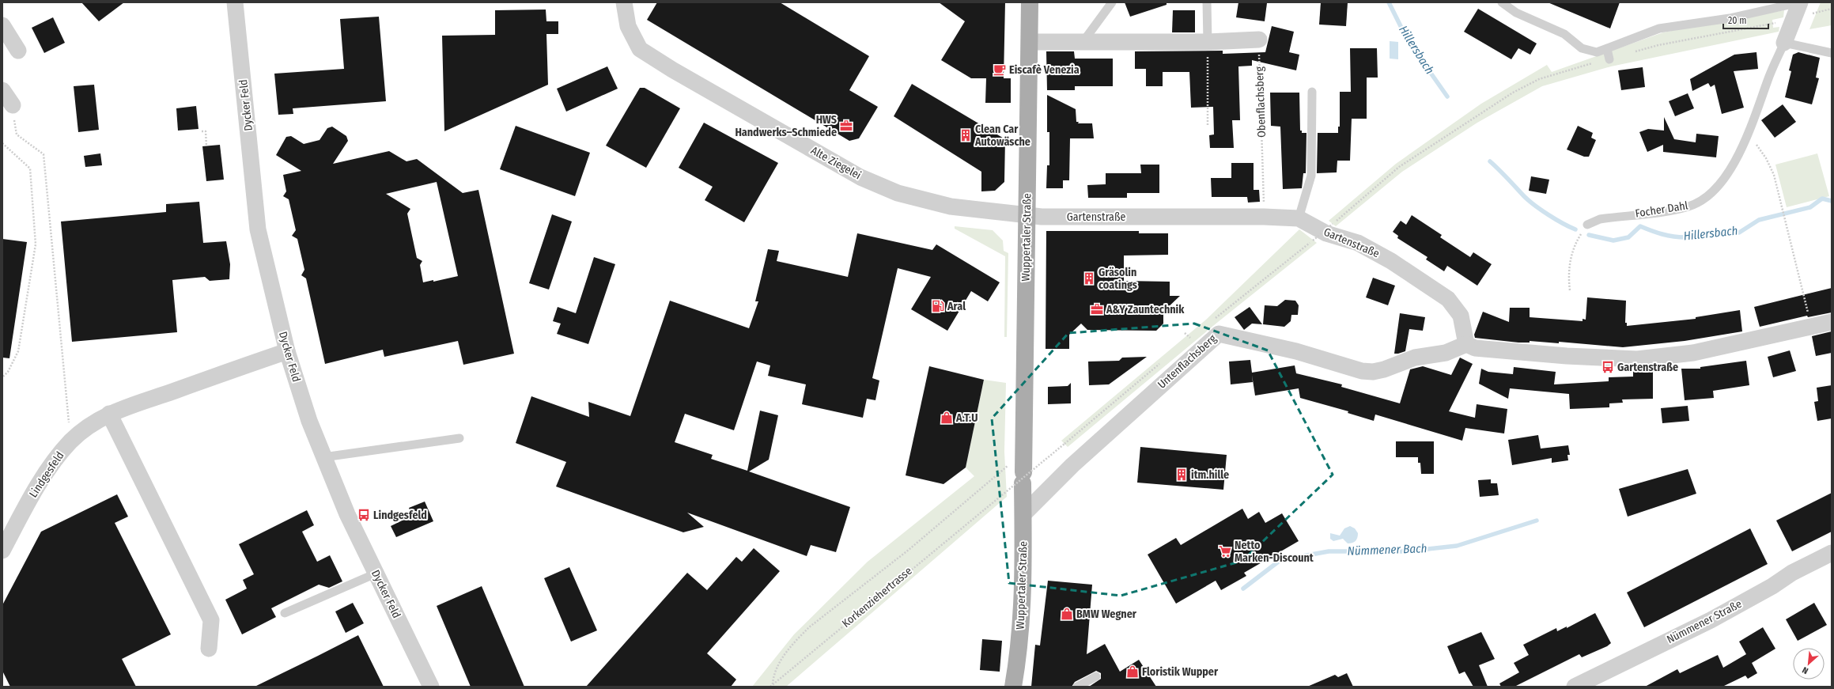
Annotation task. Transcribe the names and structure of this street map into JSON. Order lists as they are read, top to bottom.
{
  "streets": {
    "main road": ["Wuppertaler Straße"],
    "street": [
      "Dycker Feld",
      "Alte Ziegelei",
      "Gartenstraße",
      "Untenflachsberg",
      "Lindgesfeld",
      "Nümmener Straße"
    ],
    "lane": ["Focher Dahl"],
    "path": ["Obenflachsberg", "Korkenziehertrasse"]
  },
  "crossings": [
    ["Obenflachsberg", "Gartenstraße"],
    ["Dycker Feld", "Lindgesfeld"],
    ["Alte Ziegelei", "Gartenstraße"],
    ["Alte Ziegelei", "Wuppertaler Straße"],
    ["Gartenstraße", "Wuppertaler Straße"],
    ["Gartenstraße", "Untenflachsberg"],
    ["Wuppertaler Straße", "Untenflachsberg"]
  ],
  "water": ["Hillersbach", "Nümmener Bach"],
  "places": {
    "cafe": ["Eiscafè Venezia"],
    "office": ["HWS Handwerks‒Schmiede", "A&Y Zauntechnik"],
    "building": ["Clean Car Autowäsche", "Gräsolin coatings", "itm.hille"],
    "fuel station": ["Aral"],
    "bus stop": ["Gartenstraße", "Lindgesfeld"],
    "shop": ["A.T.U", "BMW Wegner", "Floristik Wupper"],
    "supermarket": ["Netto Marken-Discount"]
  },
  "scale_bar": "20 m",
  "north": "bottom left"
}
